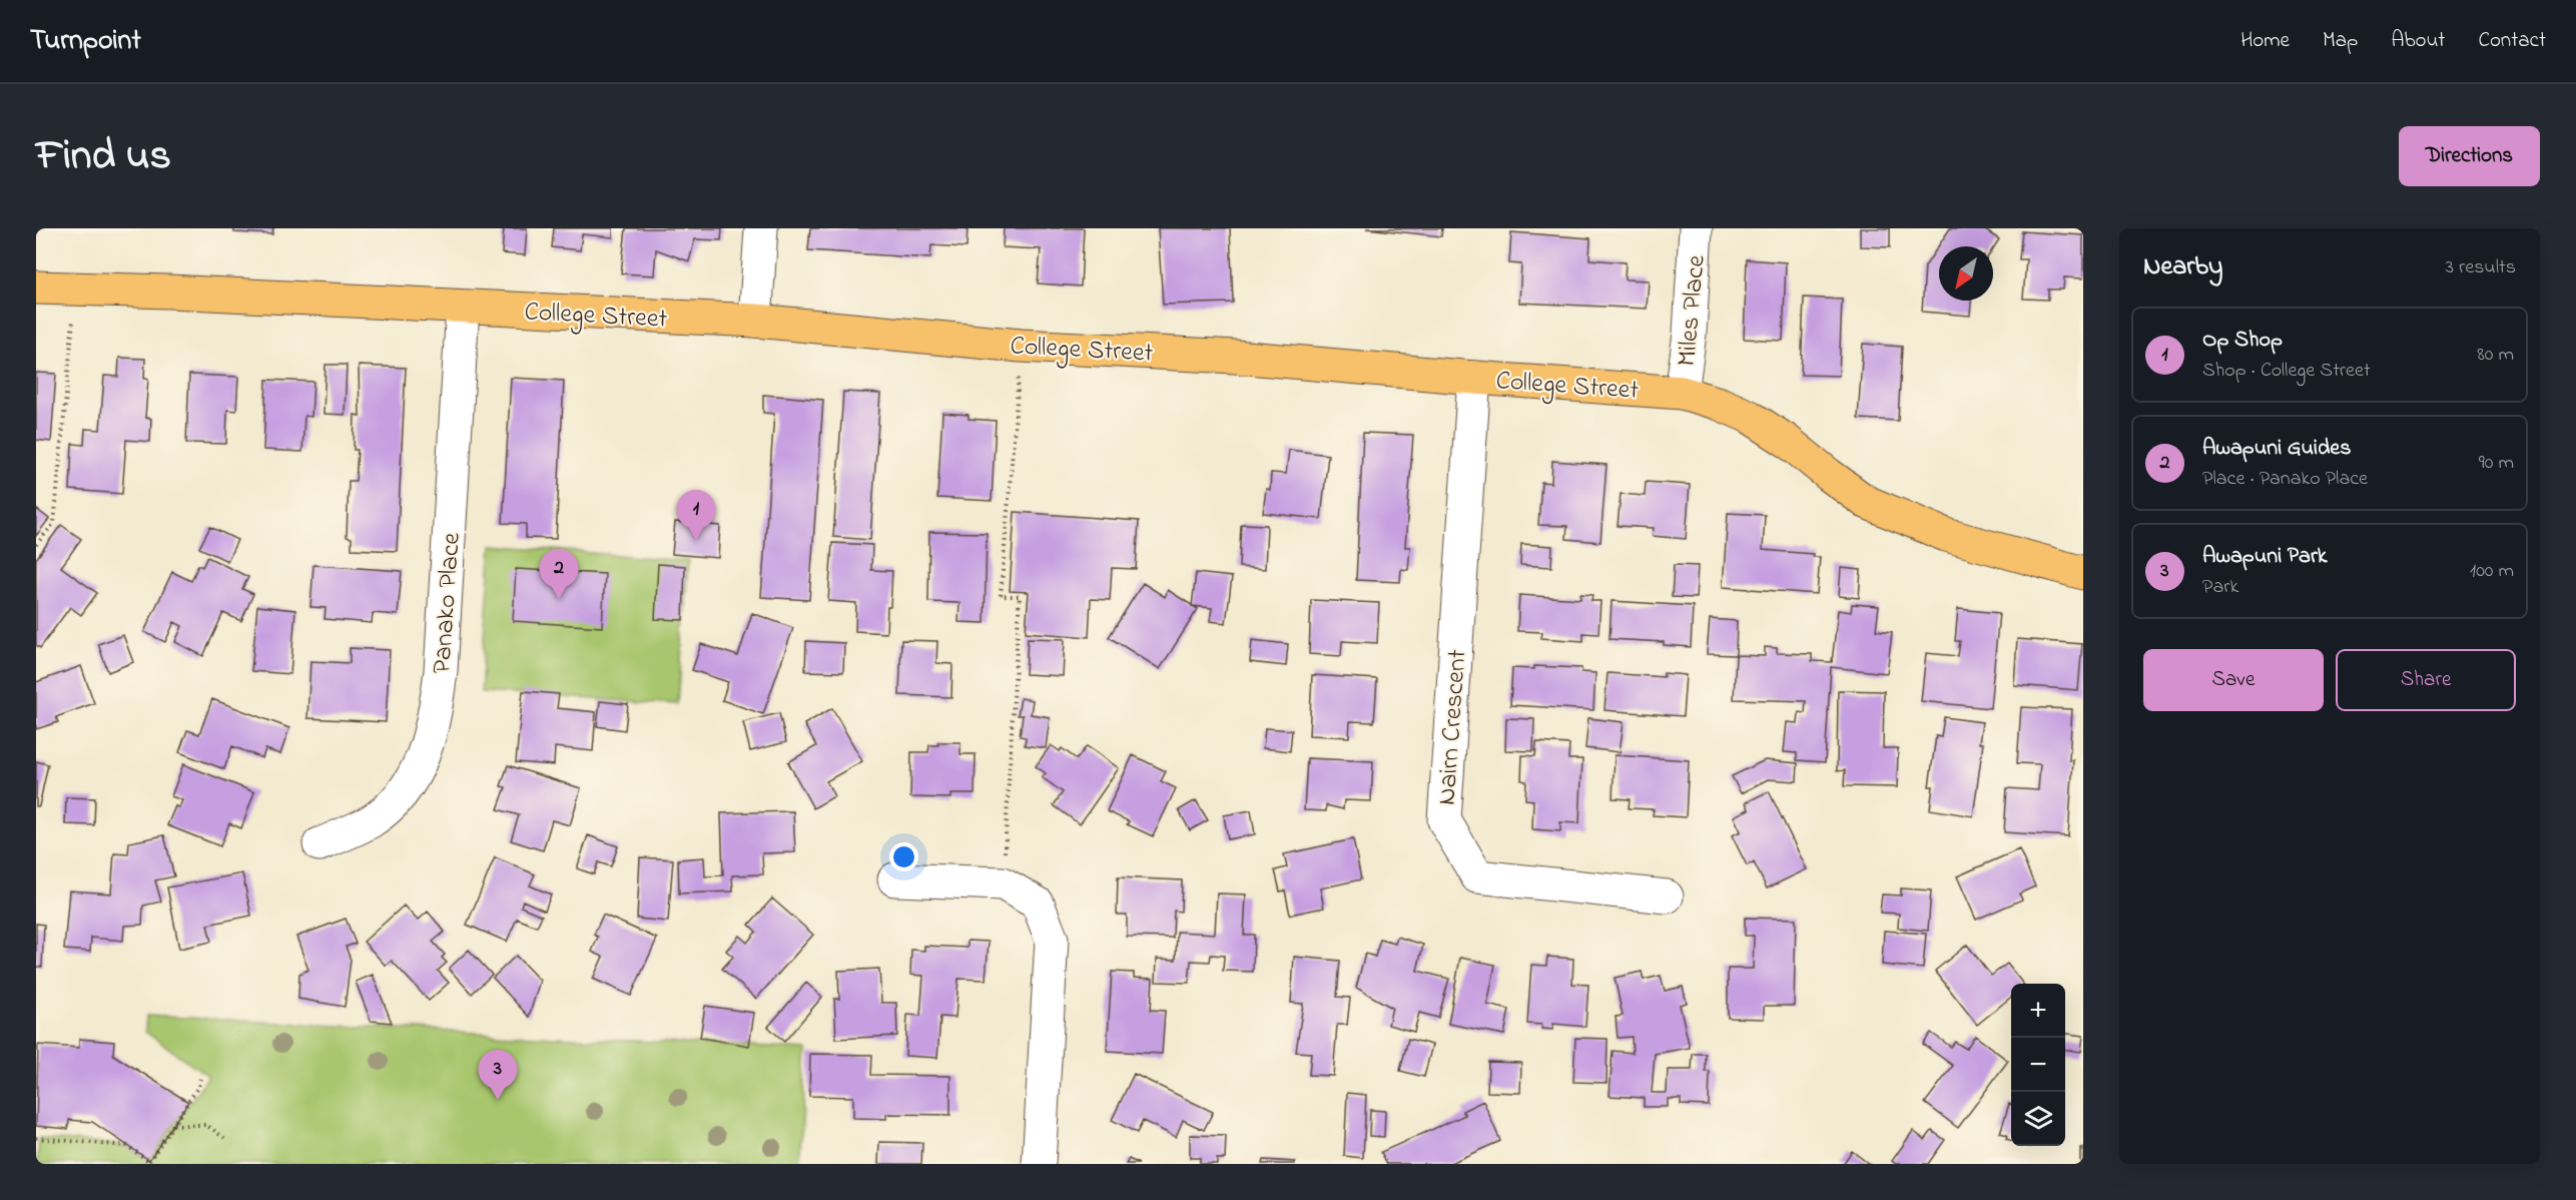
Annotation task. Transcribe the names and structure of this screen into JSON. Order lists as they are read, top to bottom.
{
  "streets": {
    "main road": ["College Street"],
    "street": ["Miles Place", "Panako Place", "Nairn Crescent"]
  },
  "crossings": [
    ["Miles Place", "College Street"],
    ["College Street", "Panako Place"],
    ["College Street", "Nairn Crescent"]
  ],
  "north": "bottom left",
  "page": {
    "header": "Turnpoint",
    "nav": [
      "Home",
      "Map",
      "About",
      "Contact"
    ],
    "title": "Find us",
    "buttons": [
      "Directions",
      ["Save", "Share"]
    ],
    "heading": ["Nearby", "3 results"],
    "list": [
      {
        "mark": "1",
        "name": "Op Shop",
        "note": "Shop · College Street",
        "value": "80 m"
      },
      {
        "mark": "2",
        "name": "Awapuni Guides",
        "note": "Place · Panako Place",
        "value": "90 m"
      },
      {
        "mark": "3",
        "name": "Awapuni Park",
        "note": "Park",
        "value": "100 m"
      }
    ],
    "pins": ["1", "2", "3"],
    "map_buttons": ["+", "−"]
  }
}
